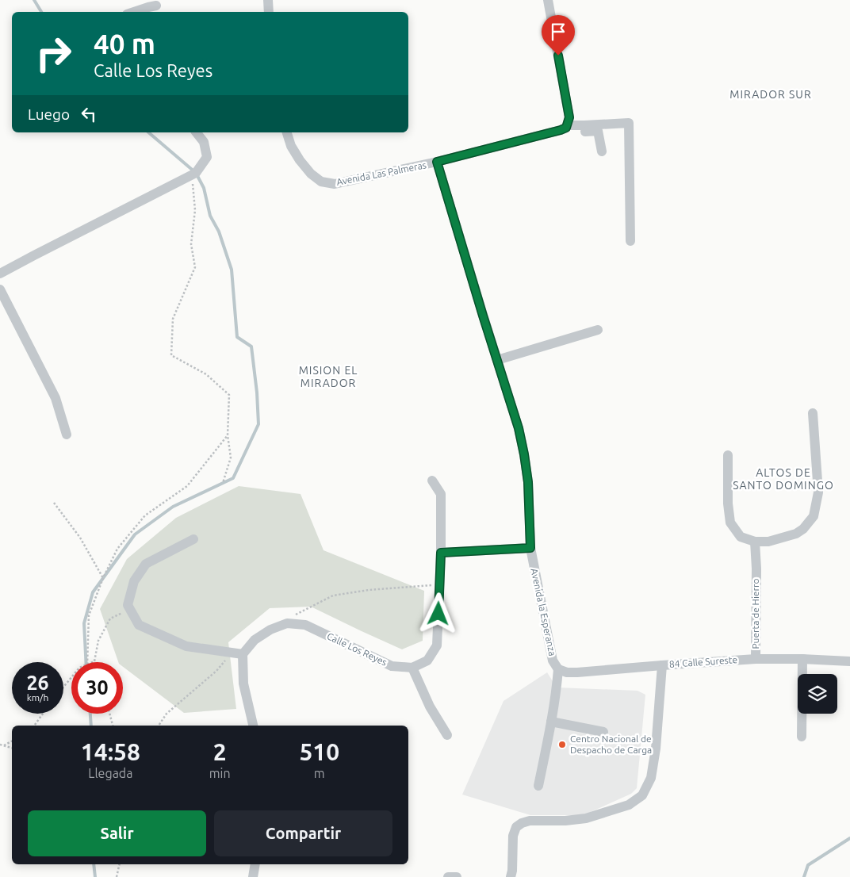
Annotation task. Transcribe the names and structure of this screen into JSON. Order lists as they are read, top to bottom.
{
  "streets": {
    "street": [
      "Avenida Las Palmeras",
      "Avenida la Esperanza",
      "Puerta de Hierro",
      "Calle Los Reyes",
      "84 Calle Sureste"
    ]
  },
  "crossings": [
    ["Avenida Las Palmeras", "Avenida la Esperanza"],
    ["Avenida la Esperanza", "84 Calle Sureste"],
    ["Puerta de Hierro", "84 Calle Sureste"]
  ],
  "districts": ["MIRADOR SUR", "MISION EL MIRADOR", "ALTOS DE SANTO DOMINGO"],
  "places": ["Centro Nacional de Despacho de Carga"],
  "page": {
    "turn": ["40 m", "Calle Los Reyes"],
    "then": "Luego",
    "speed": "26 km/h",
    "limit": "30",
    "eta": [
      "14:58",
      "Llegada",
      "2",
      "min",
      "510",
      "m"
    ],
    "buttons": ["Salir", "Compartir"]
  }
}
